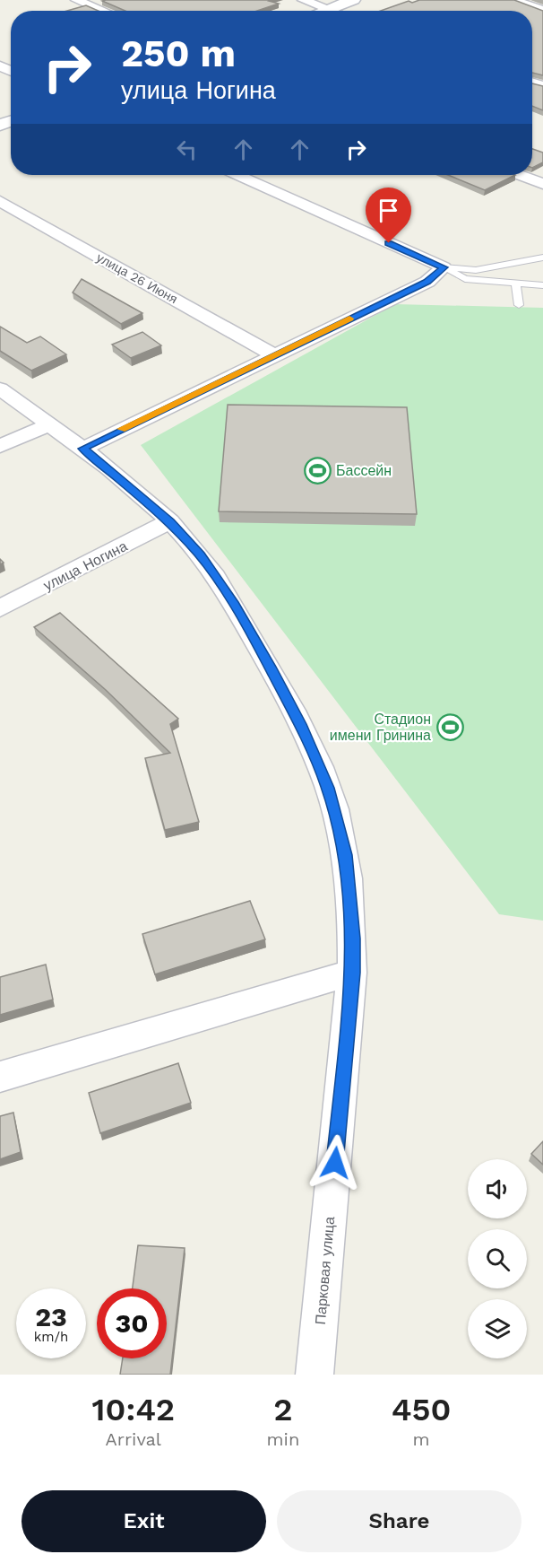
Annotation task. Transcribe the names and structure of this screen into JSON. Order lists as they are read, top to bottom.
{
  "streets": {
    "street": ["улица 26 Июня", "улица Ногина", "Парковая улица"]
  },
  "crossings": [
    ["улица Ногина", "Парковая улица"]
  ],
  "places": {
    "sports": ["Бассейн", "Стадион имени Гринина"]
  },
  "page": {
    "turn": ["250 m", "улица Ногина"],
    "speed": "23 km/h",
    "limit": "30",
    "eta": [
      "10:42",
      "Arrival",
      "2",
      "min",
      "450",
      "m"
    ],
    "buttons": ["Exit", "Share"]
  }
}
